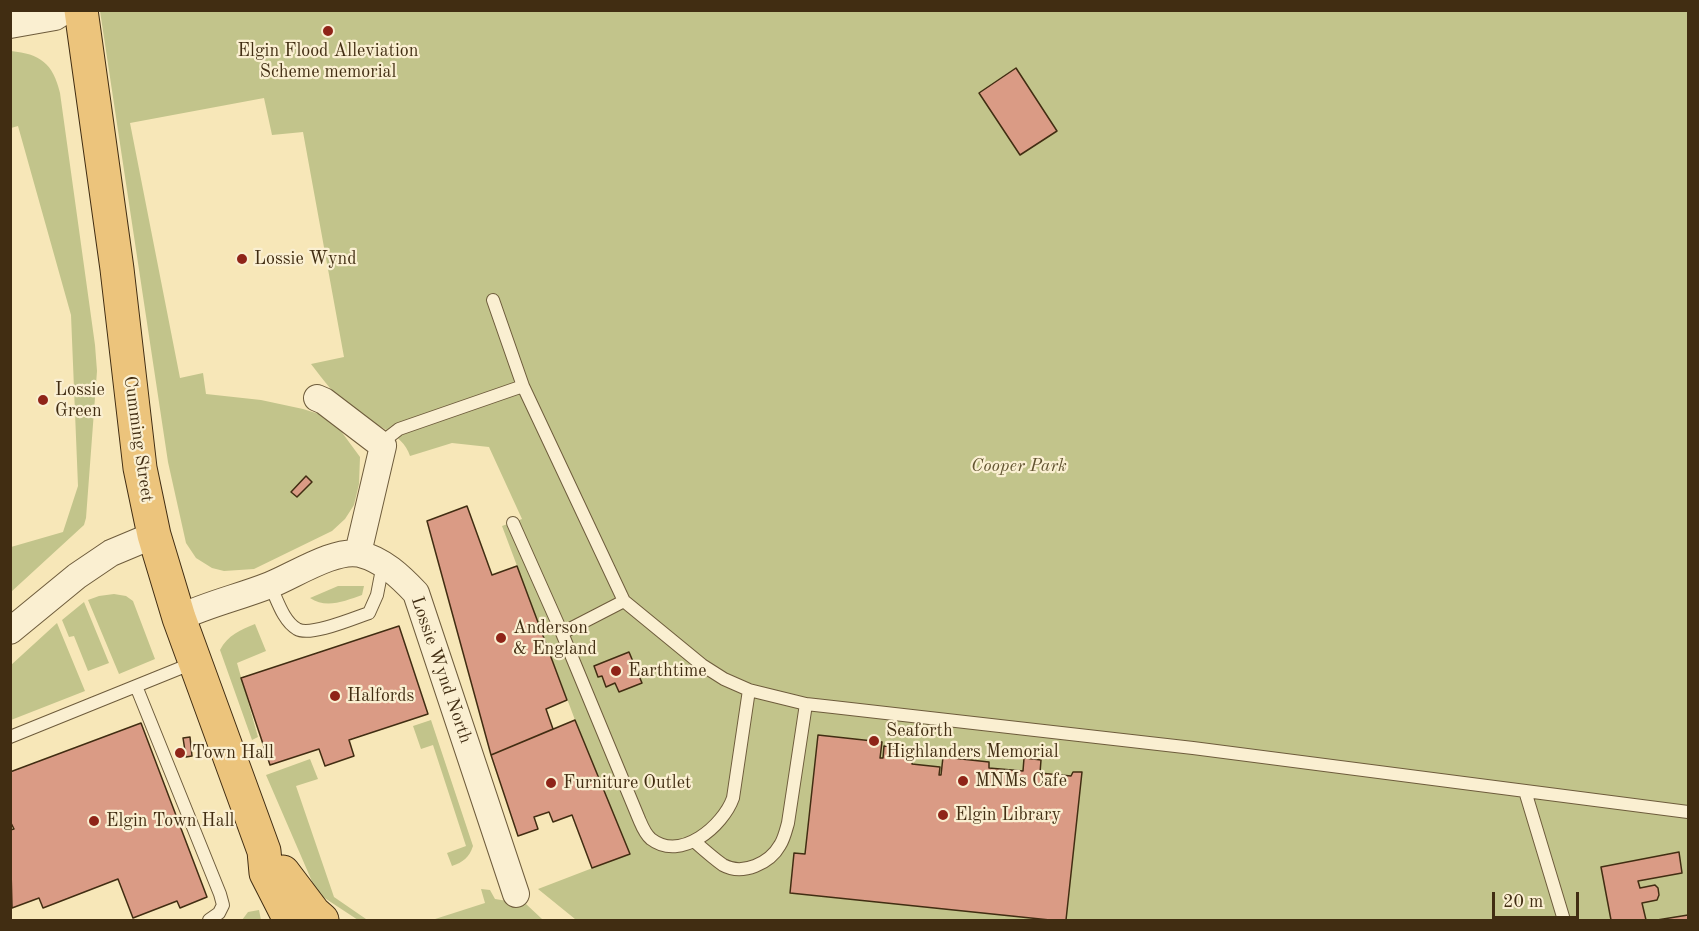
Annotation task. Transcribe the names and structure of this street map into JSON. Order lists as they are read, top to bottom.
{
  "streets": {
    "main road": ["Cumming Street"],
    "street": ["Lossie Wynd North"]
  },
  "parks": ["Cooper Park"],
  "places": [
    "Elgin Flood Alleviation Scheme memorial",
    "Lossie Wynd",
    "Lossie Green",
    "Anderson & England",
    "Earthtime",
    "Halfords",
    "Seaforth Highlanders Memorial",
    "Town Hall",
    "MNMs Cafe",
    "Furniture Outlet",
    "Elgin Library",
    "Elgin Town Hall"
  ],
  "scale_bar": "20 m"
}
